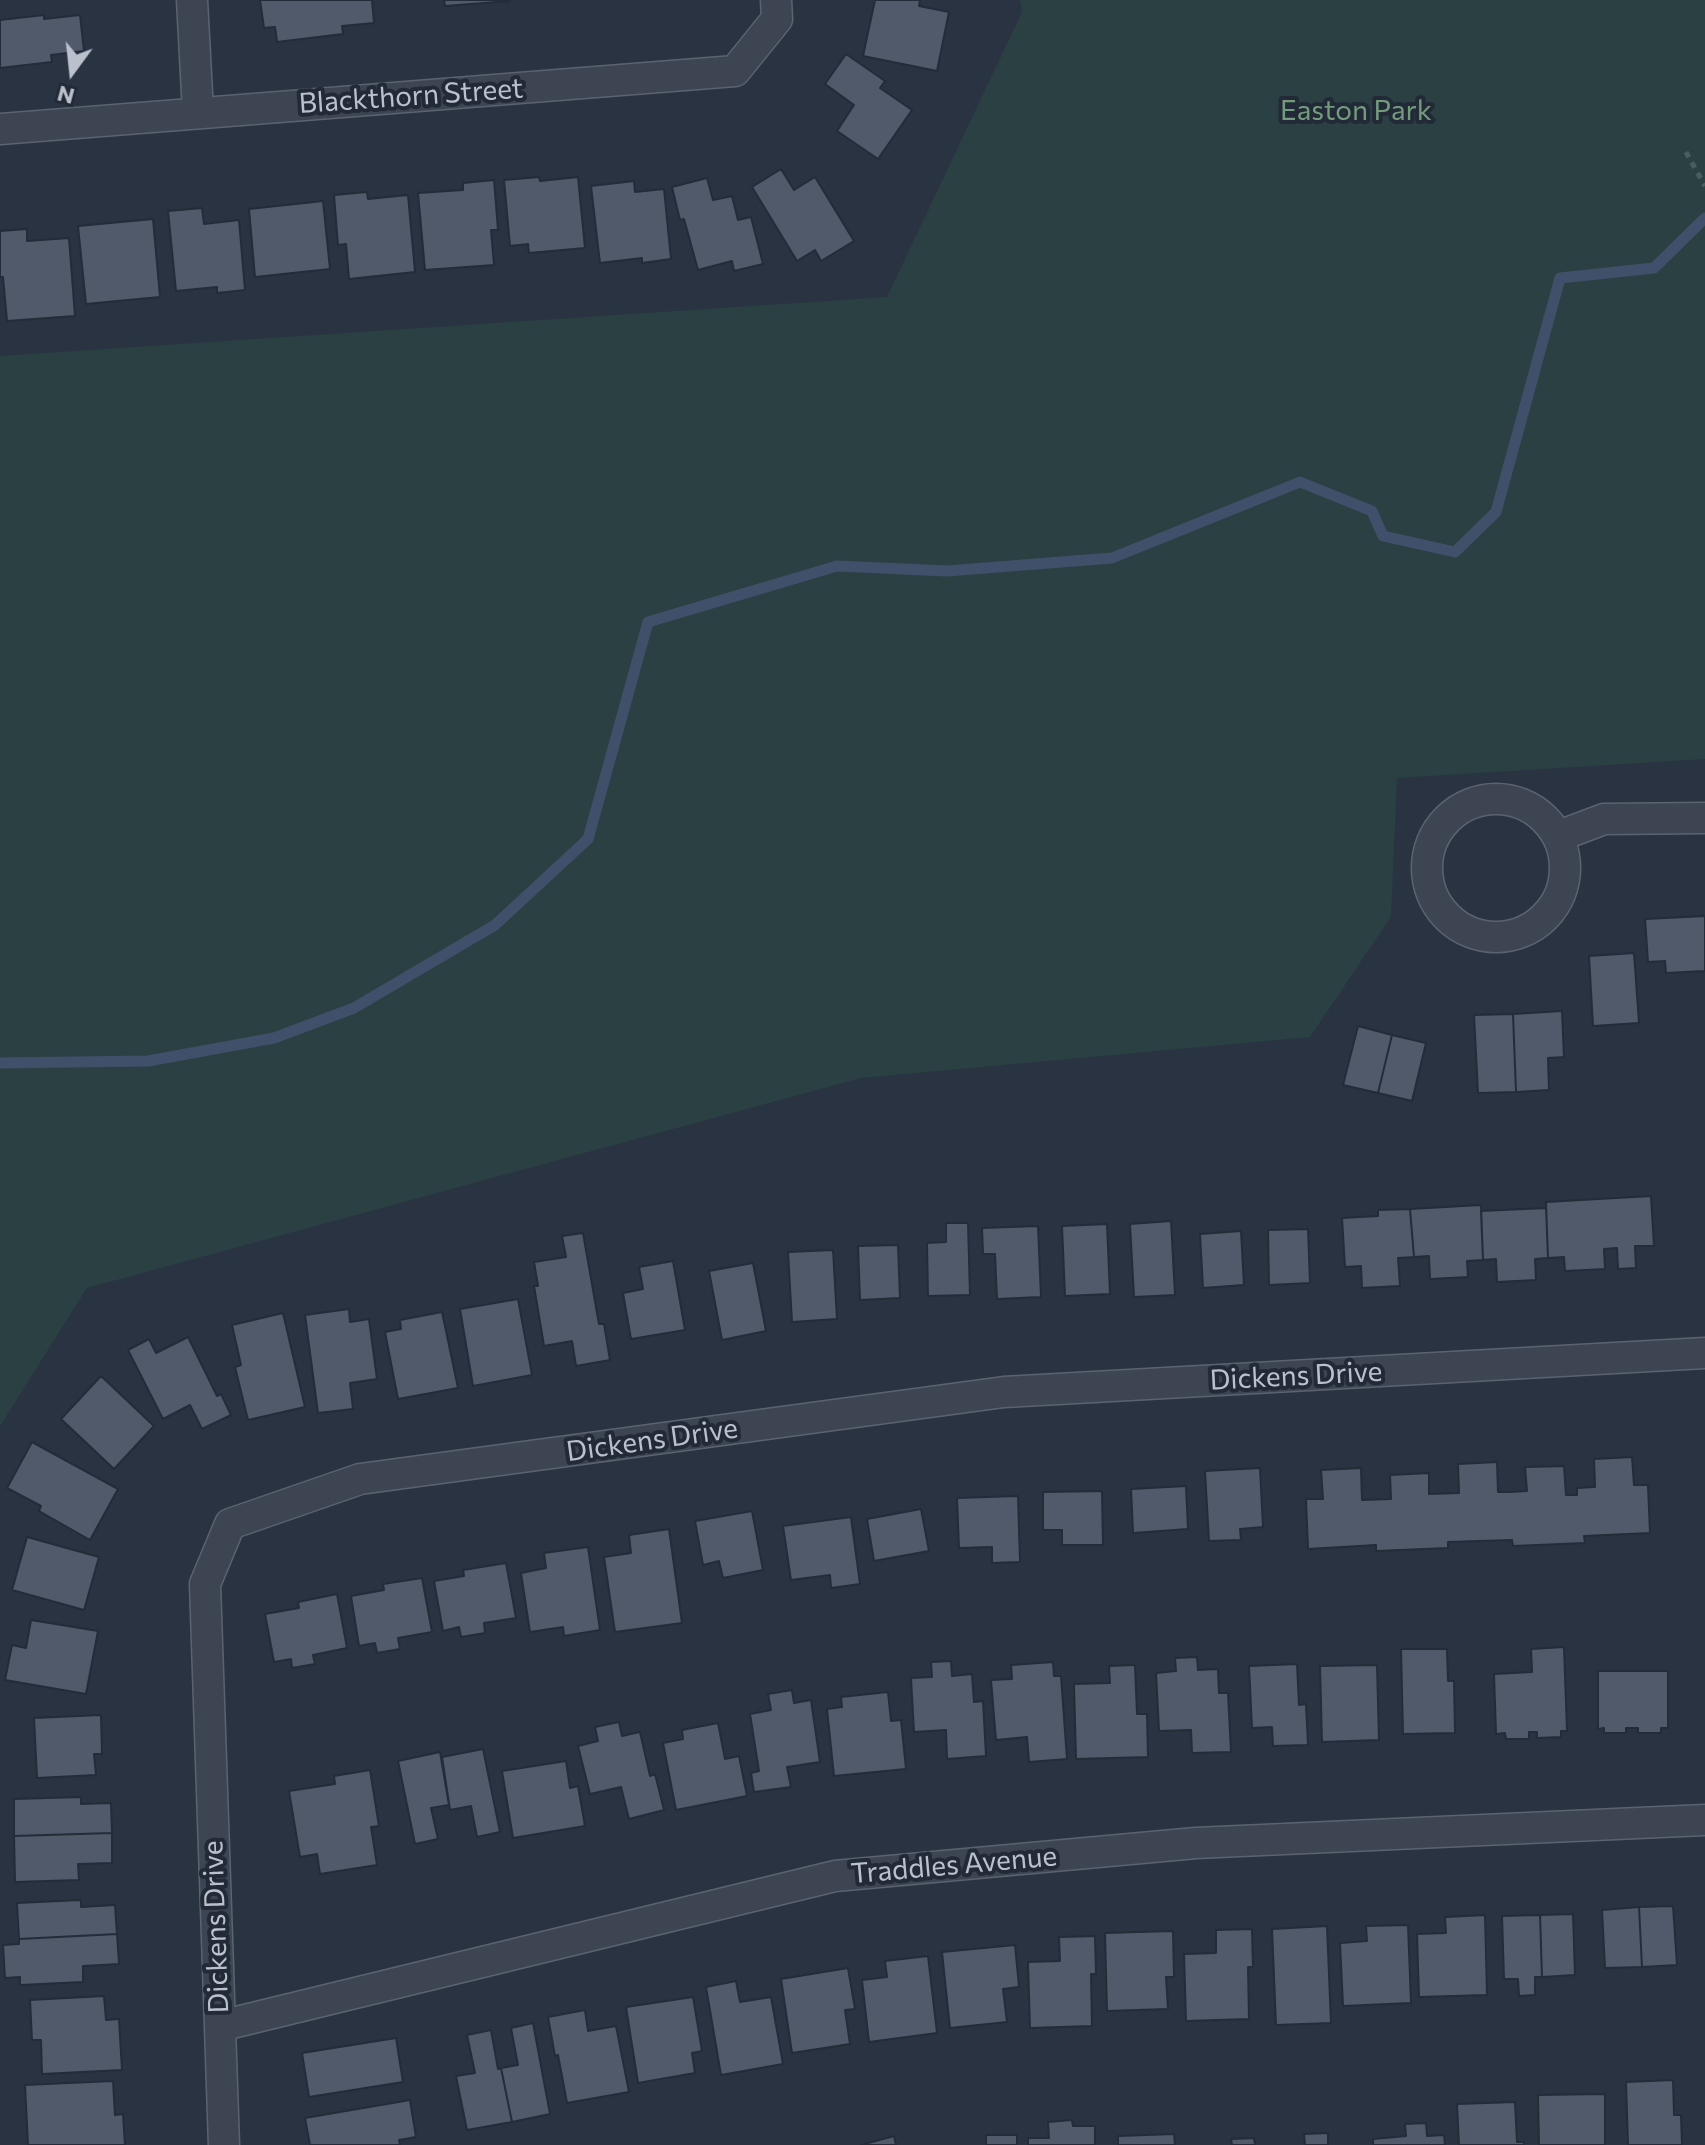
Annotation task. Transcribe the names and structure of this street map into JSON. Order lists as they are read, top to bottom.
{
  "streets": {
    "street": ["Blackthorn Street", "Dickens Drive", "Traddles Avenue"]
  },
  "crossings": [
    ["Dickens Drive", "Traddles Avenue"]
  ],
  "parks": ["Easton Park"],
  "north": "bottom"
}
